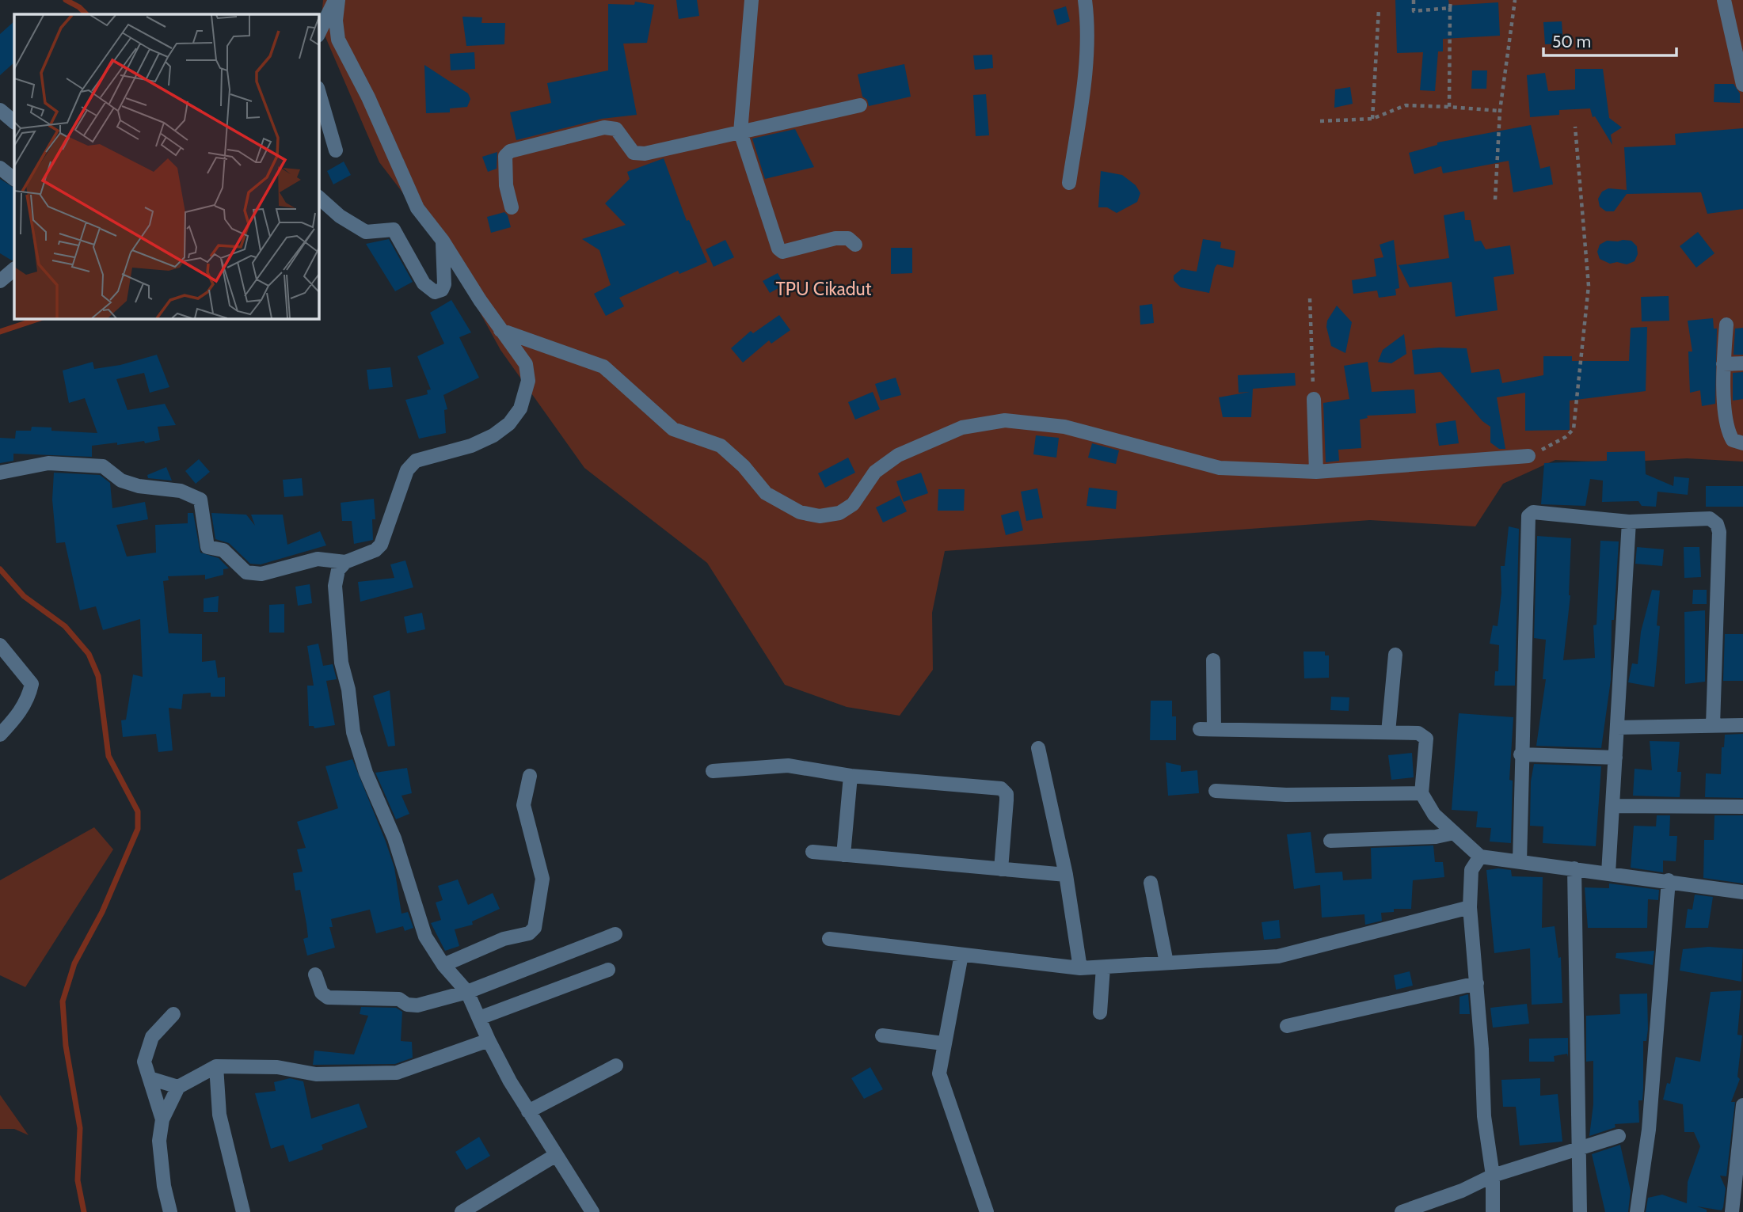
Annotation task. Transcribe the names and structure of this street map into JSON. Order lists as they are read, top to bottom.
{
  "parks": ["TPU Cikadut"],
  "scale_bar": "50 m"
}
